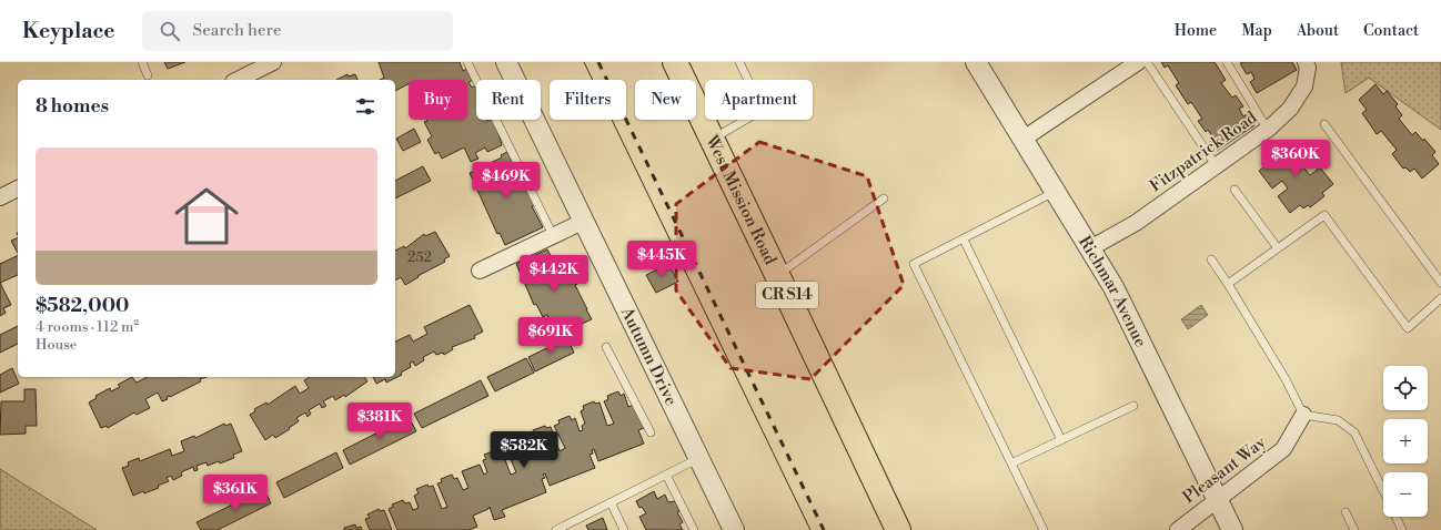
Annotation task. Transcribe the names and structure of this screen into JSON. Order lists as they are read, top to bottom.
{
  "streets": {
    "main road": ["West Mission Road", "CR S14"],
    "street": [
      "Fitzpatrick Road",
      "Richmar Avenue",
      "Autumn Drive",
      "Pleasant Way"
    ]
  },
  "crossings": [
    ["Fitzpatrick Road", "Richmar Avenue"],
    ["Richmar Avenue", "Pleasant Way"]
  ],
  "house_numbers": ["252"],
  "page": {
    "header": "Keyplace",
    "search": "Search here",
    "nav": [
      "Home",
      "Map",
      "About",
      "Contact"
    ],
    "chip": [
      "Buy",
      "Rent",
      "Filters",
      "New",
      "Apartment"
    ],
    "heading": "8 homes",
    "list": [
      {
        "name": "$582,000",
        "note": "4 rooms · 112 m² · House"
      }
    ],
    "price": [
      "$360K",
      "$469K",
      "$445K",
      "$442K",
      "$691K",
      "$381K",
      "$582K",
      "$361K"
    ],
    "map_buttons": ["+", "−"]
  }
}
